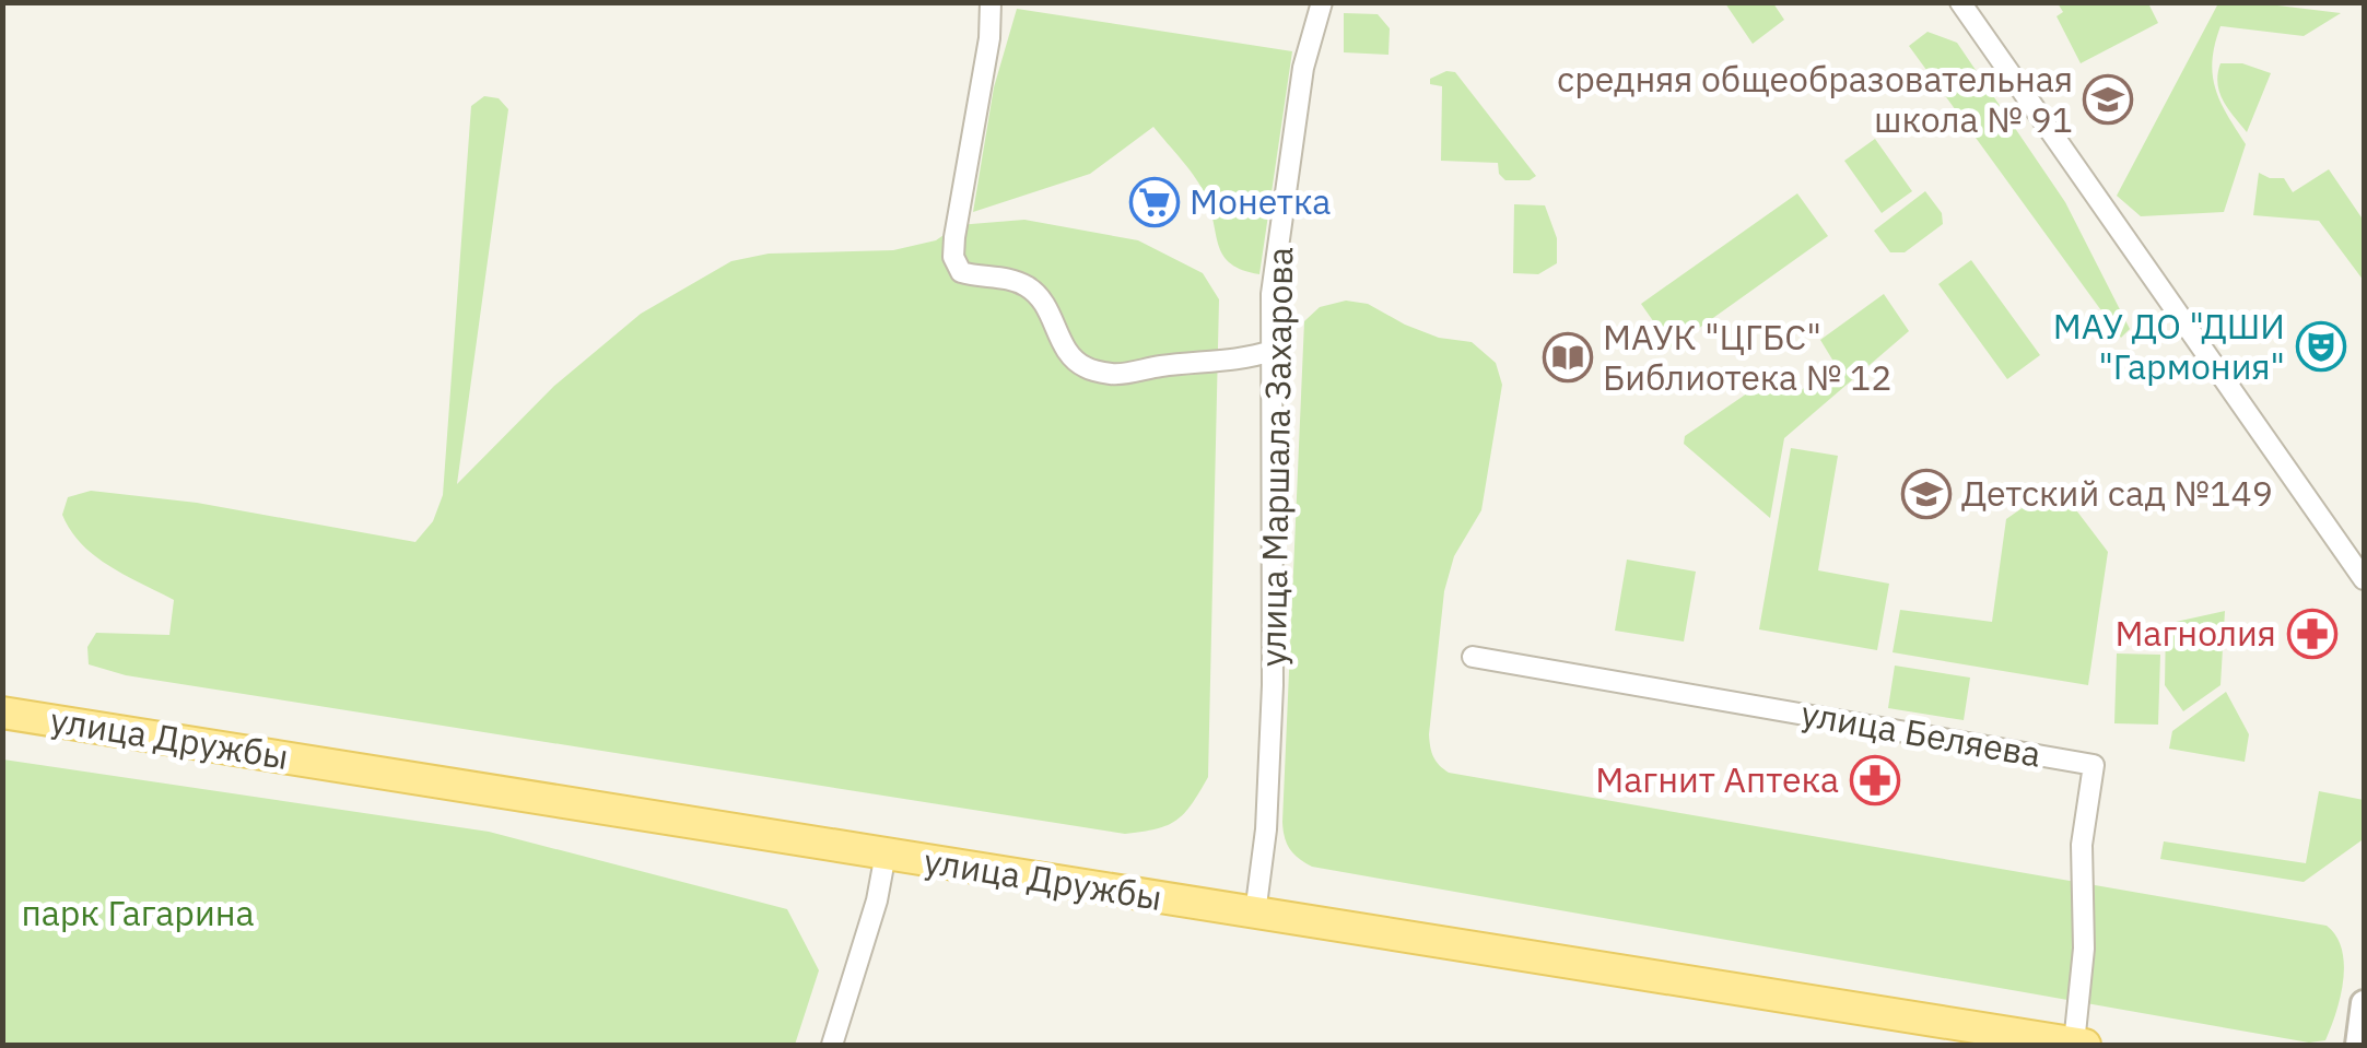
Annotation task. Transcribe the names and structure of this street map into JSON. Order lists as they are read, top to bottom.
{
  "streets": {
    "main road": ["улица Дружбы"],
    "street": ["улица Маршала Захарова", "улица Беляева"]
  },
  "crossings": [
    ["улица Маршала Захарова", "улица Дружбы"],
    ["улица Беляева", "улица Дружбы"]
  ],
  "parks": ["парк Гагарина"],
  "places": {
    "school or university": ["средняя общеобразовательная школа № 91", "Детский сад №149"],
    "supermarket": ["Монетка"],
    "theatre": ["МАУ ДО \"ДШИ \"Гармония\""],
    "library": ["МАУК \"ЦГБС\" Библиотека № 12"],
    "pharmacy": ["Магнолия", "Магнит Аптека"]
  }
}
